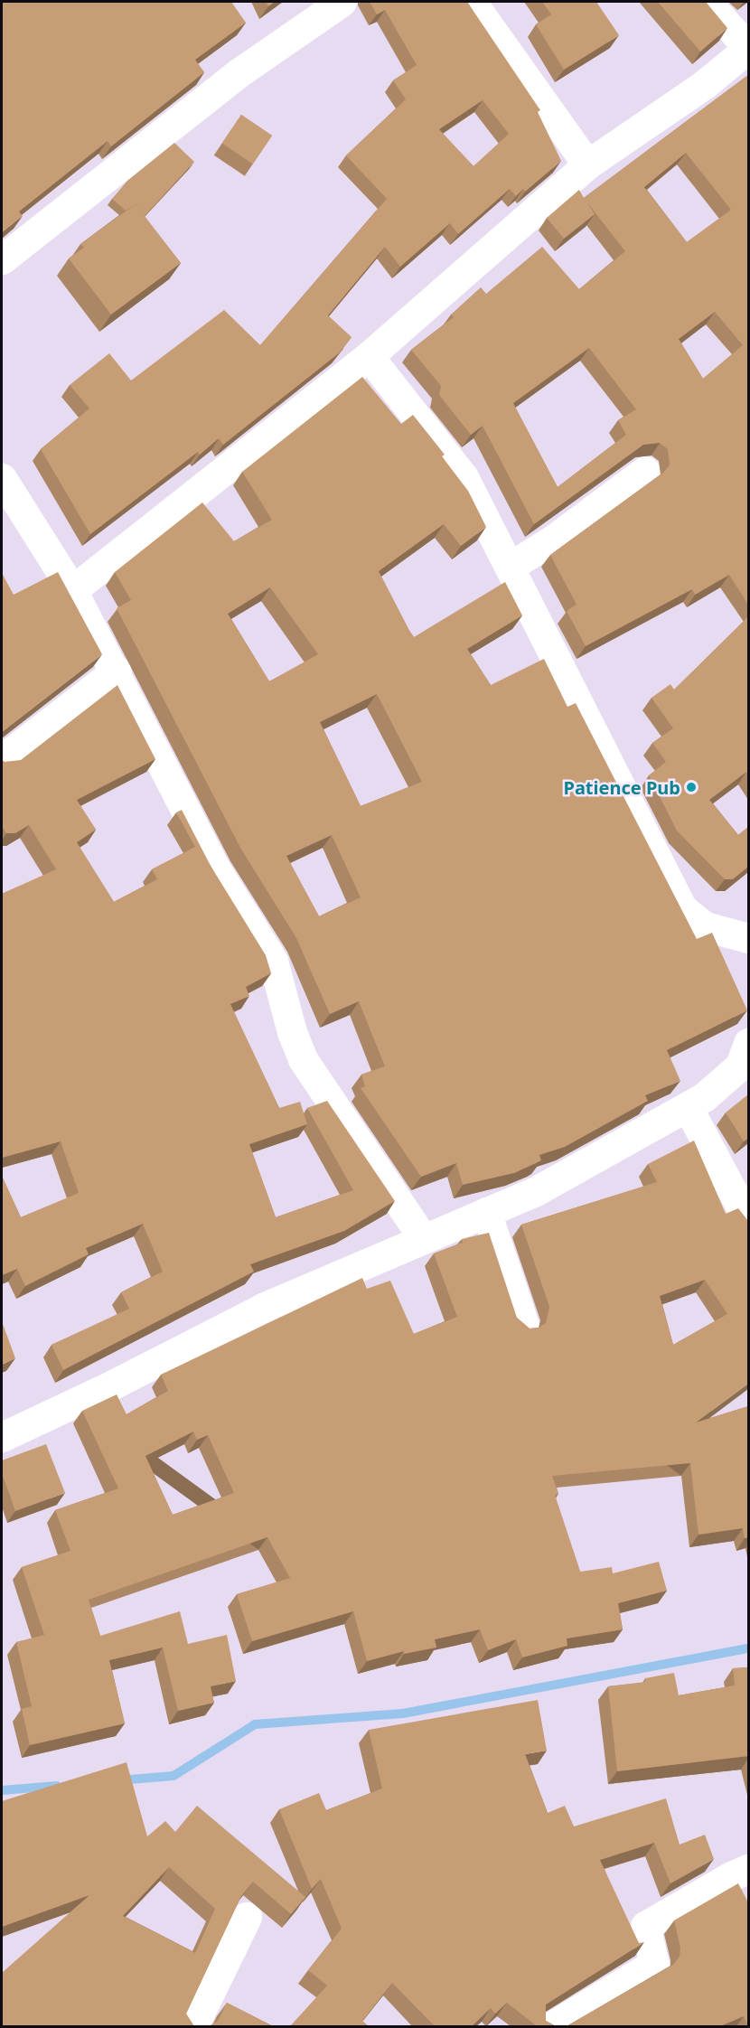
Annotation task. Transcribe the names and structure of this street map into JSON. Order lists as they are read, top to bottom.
{
  "places": ["Patience Pub"]
}
